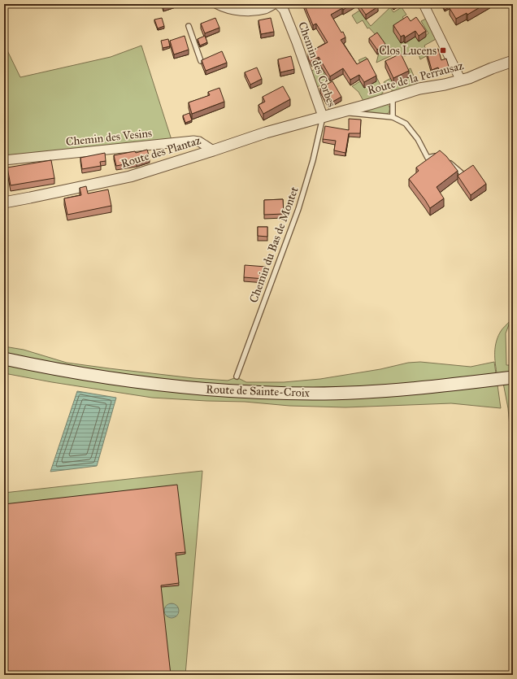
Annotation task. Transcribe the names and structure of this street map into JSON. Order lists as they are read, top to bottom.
{
  "streets": {
    "main road": ["Route de Sainte-Croix"],
    "street": [
      "Chemin des Corbes",
      "Route de la Perrausaz",
      "Chemin des Vesins",
      "Route des Plantaz"
    ],
    "lane": ["Chemin du Bas de Montet"]
  },
  "crossings": [
    ["Chemin des Corbes", "Route de la Perrausaz"],
    ["Chemin des Corbes", "Route des Plantaz"],
    ["Chemin des Corbes", "Chemin du Bas de Montet"],
    ["Route de la Perrausaz", "Route des Plantaz"],
    ["Route de la Perrausaz", "Chemin du Bas de Montet"],
    ["Chemin des Vesins", "Route des Plantaz"],
    ["Route des Plantaz", "Chemin du Bas de Montet"]
  ],
  "places": {
    "transit": ["Clos Lucens"]
  }
}
